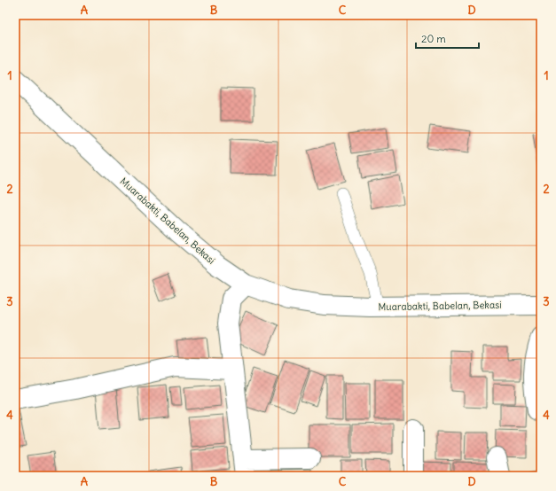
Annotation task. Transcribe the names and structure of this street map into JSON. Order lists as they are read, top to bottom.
{
  "streets": {
    "street": ["Muarabakti, Babelan, Bekasi"]
  },
  "scale_bar": "20 m",
  "grid": {
    "columns": [
      "A",
      "B",
      "C",
      "D"
    ],
    "rows": [
      "1",
      "2",
      "3",
      "4"
    ]
  }
}
